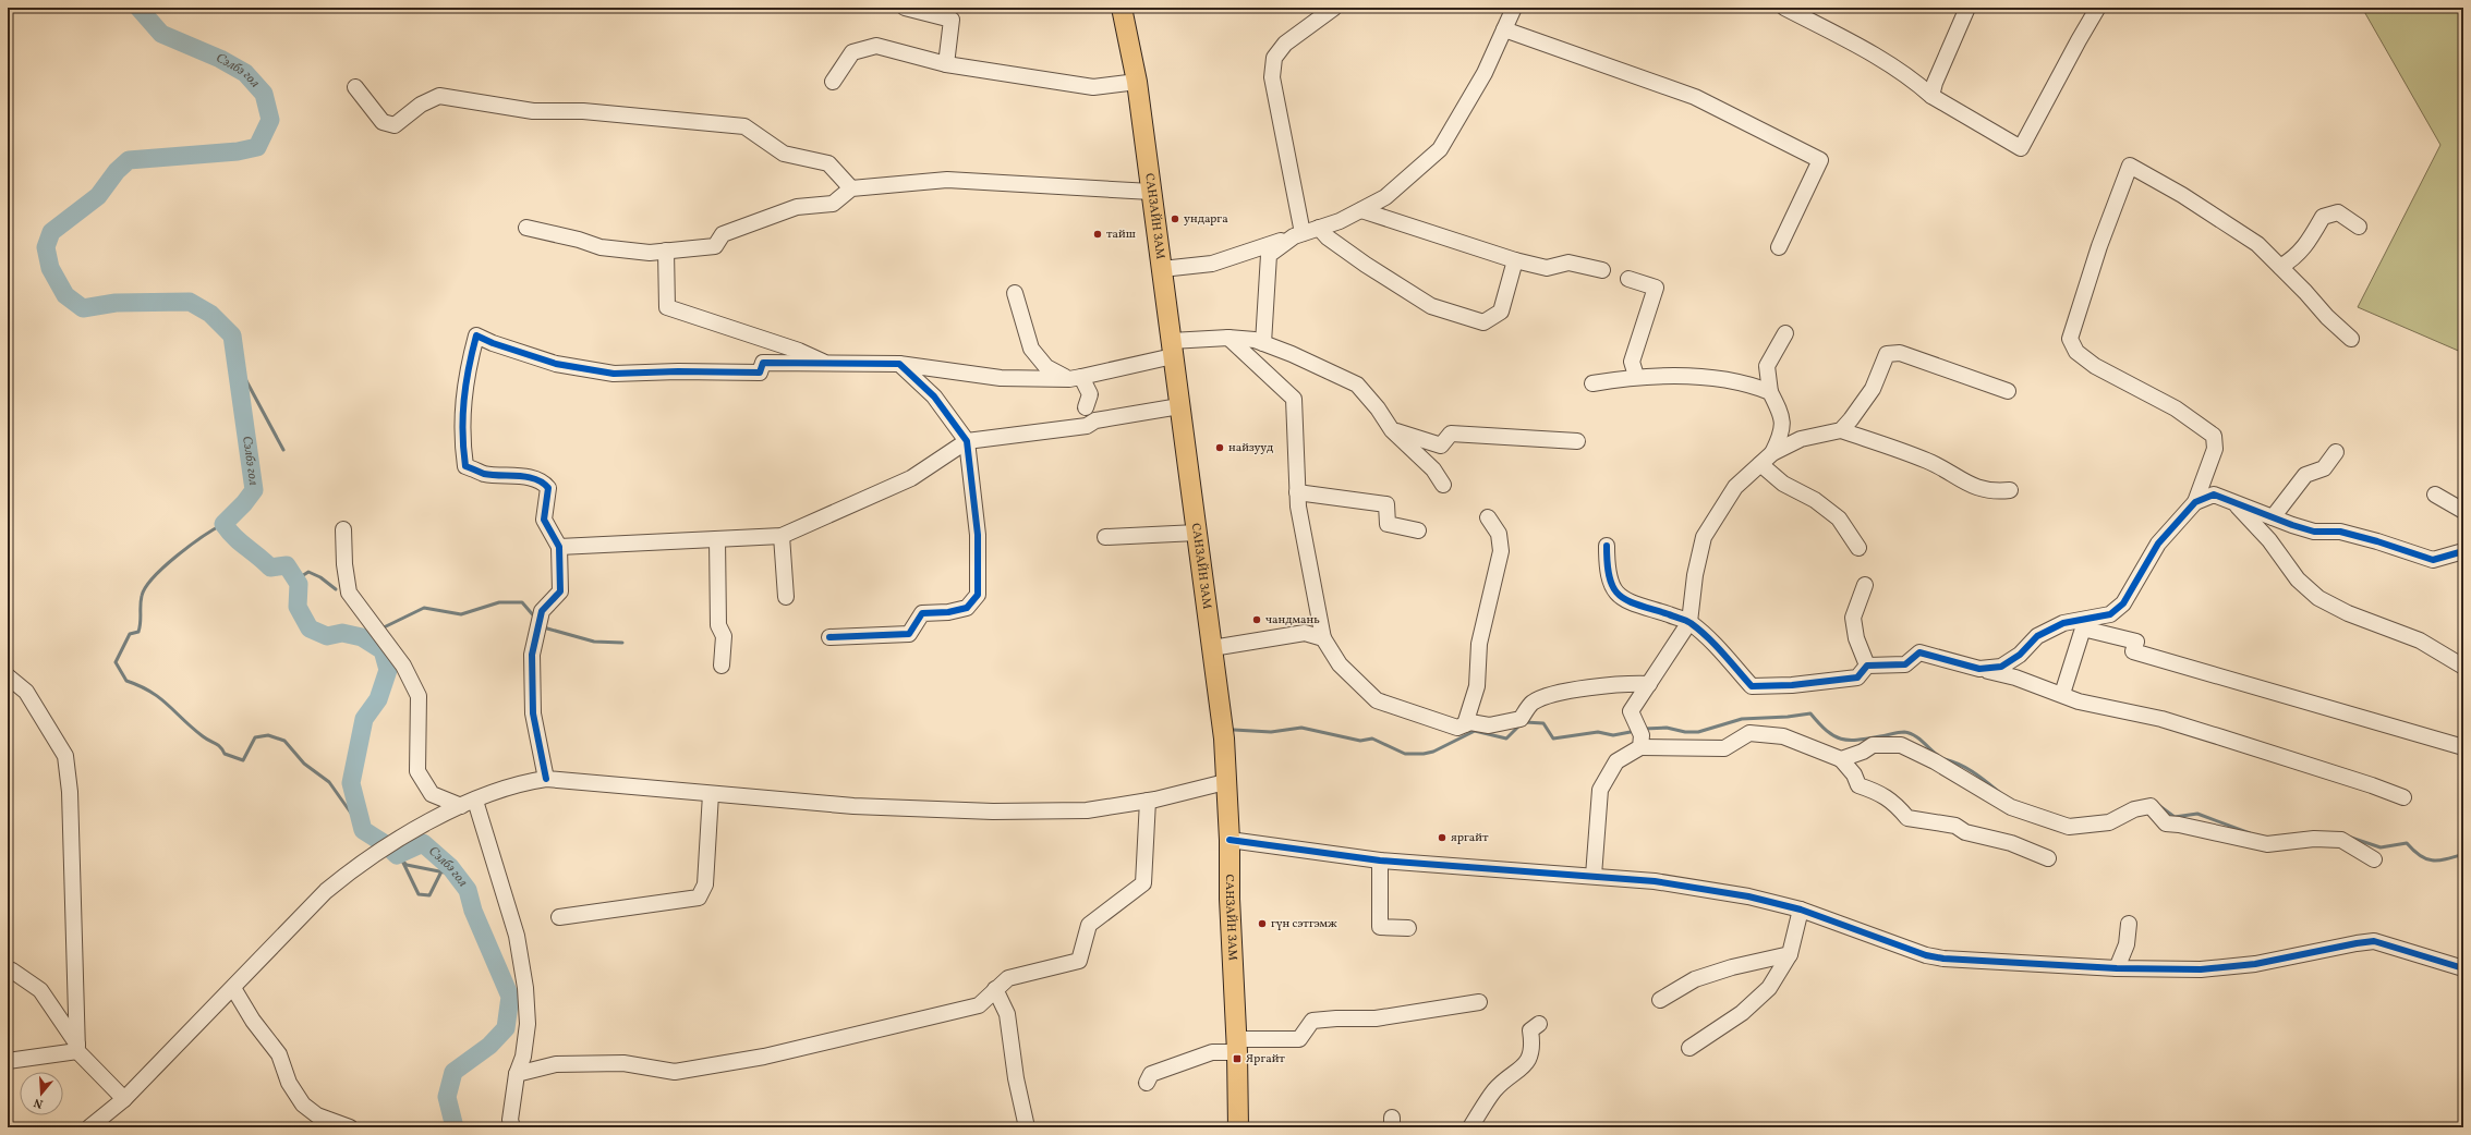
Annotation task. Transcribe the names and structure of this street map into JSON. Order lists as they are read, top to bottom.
{
  "streets": {
    "main road": ["САНЗАЙН ЗАМ"]
  },
  "water": ["Сэлбэ гол"],
  "places": {
    "other": [
      "ундарга",
      "тайш",
      "найзууд",
      "чандмань",
      "яргайт",
      "гүн сэтгэмж"
    ],
    "transit": ["Яргайт"]
  },
  "north": "bottom"
}
